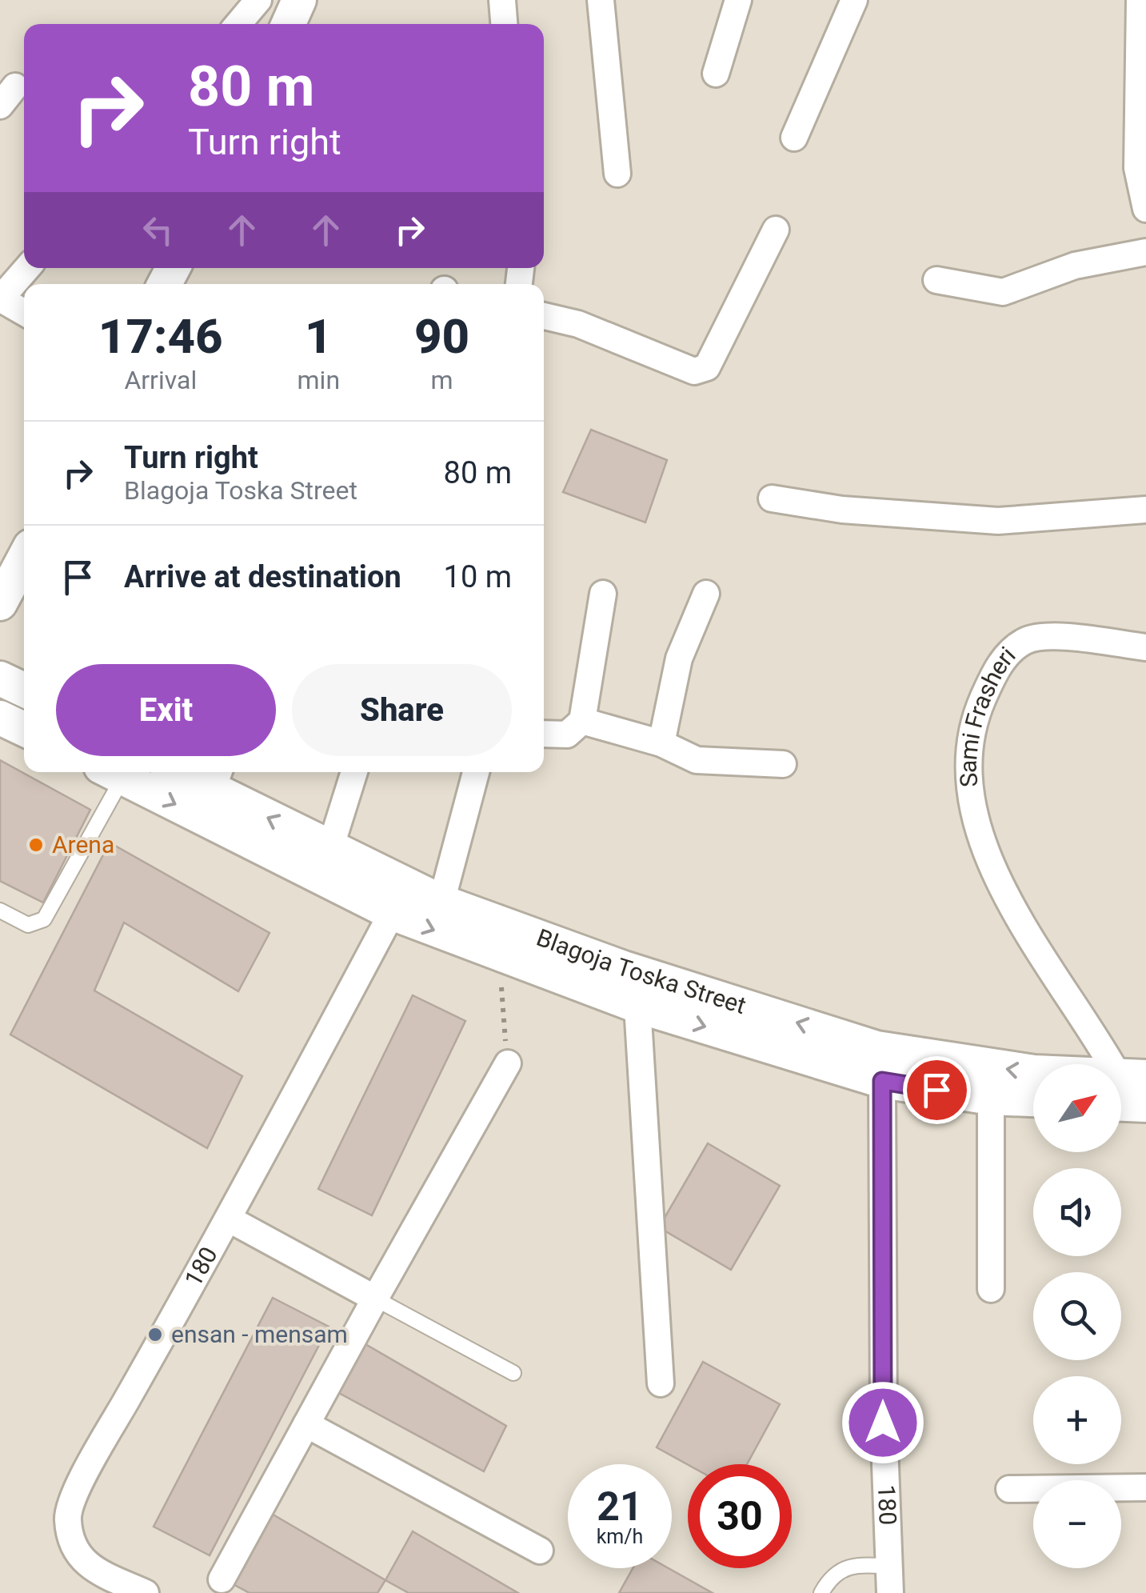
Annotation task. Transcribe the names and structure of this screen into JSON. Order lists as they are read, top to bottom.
{
  "streets": {
    "street": ["Sami Frasheri", "Blagoja Toska Street", "180"]
  },
  "crossings": [
    ["Sami Frasheri", "Blagoja Toska Street"],
    ["Blagoja Toska Street", "180"]
  ],
  "places": ["Arena", "ensan - mensam"],
  "north": "top right",
  "page": {
    "turn": ["80 m", "Turn right"],
    "eta": [
      "17:46",
      "Arrival",
      "1",
      "min",
      "90",
      "m"
    ],
    "list": [
      {
        "name": "Turn right",
        "note": "Blagoja Toska Street",
        "value": "80 m"
      },
      {
        "name": "Arrive at destination",
        "value": "10 m"
      }
    ],
    "buttons": ["Exit", "Share"],
    "map_buttons": ["+", "−"],
    "speed": "21 km/h",
    "limit": "30"
  }
}
